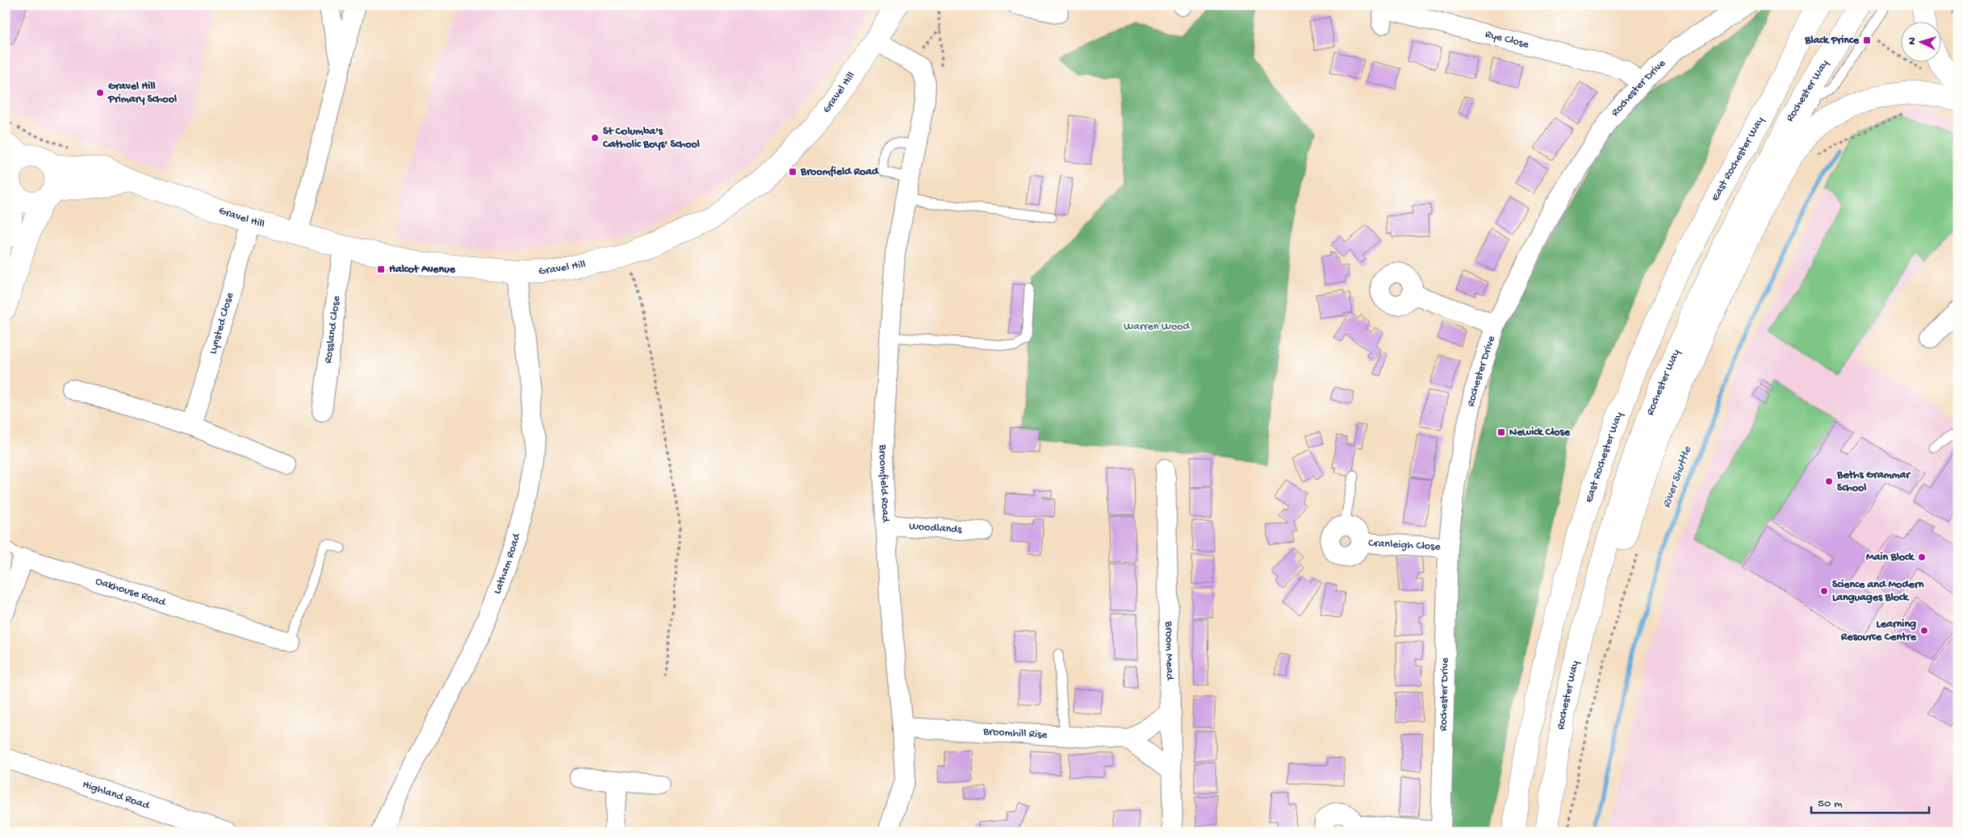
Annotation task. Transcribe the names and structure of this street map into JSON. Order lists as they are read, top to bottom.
{
  "streets": {
    "main road": ["Rochester Way", "Gravel Hill", "East Rochester Way"],
    "street": [
      "Rye Close",
      "Rochester Drive",
      "Lynsted Close",
      "Rossland Close",
      "Broomfield Road",
      "Woodlands",
      "Cranleigh Close",
      "Latham Road",
      "Oakhouse Road",
      "Broom Mead",
      "Broomhill Rise",
      "Highland Road"
    ]
  },
  "crossings": [
    ["Rye Close", "Rochester Drive"],
    ["Rochester Drive", "Cranleigh Close"],
    ["Gravel Hill", "Lynsted Close"],
    ["Gravel Hill", "Rossland Close"],
    ["Gravel Hill", "Broomfield Road"],
    ["Gravel Hill", "Latham Road"],
    ["Broomfield Road", "Woodlands"],
    ["Broomfield Road", "Broomhill Rise"]
  ],
  "water": ["River Shuttle"],
  "parks": ["Warren Wood"],
  "places": {
    "transit": [
      "Black Prince",
      "Broomfield Road",
      "Halcot Avenue",
      "Newick Close"
    ],
    "other": [
      "Gravel Hill Primary School",
      "St Columba's Catholic Boys' School",
      "Beths Grammar School",
      "Main Block",
      "Science and Modern Languages Block",
      "Learning Resource Centre"
    ]
  },
  "scale_bar": "50 m",
  "north": "left"
}
